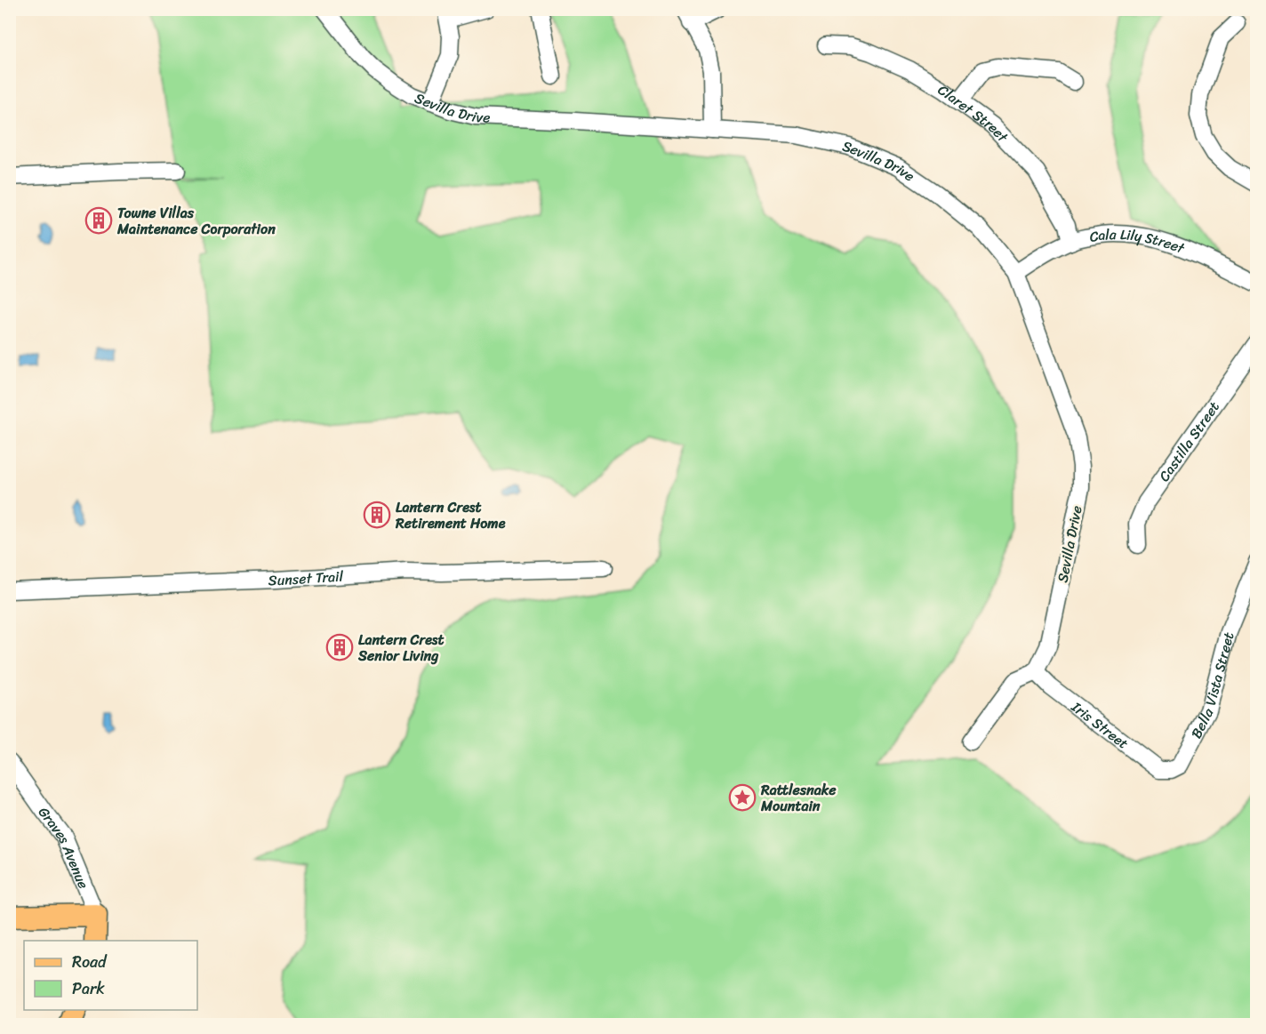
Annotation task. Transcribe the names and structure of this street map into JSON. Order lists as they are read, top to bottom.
{
  "streets": {
    "main road": ["Graves Avenue"],
    "street": [
      "Sevilla Drive",
      "Claret Street",
      "Cala Lily Street",
      "Castilla Street",
      "Sunset Trail",
      "Bella Vista Street",
      "Iris Street"
    ]
  },
  "crossings": [
    ["Sevilla Drive", "Cala Lily Street"],
    ["Sevilla Drive", "Iris Street"],
    ["Claret Street", "Cala Lily Street"],
    ["Bella Vista Street", "Iris Street"]
  ],
  "places": {
    "building": ["Towne Villas Maintenance Corporation", "Lantern Crest Retirement Home", "Lantern Crest Senior Living"],
    "place": ["Rattlesnake Mountain"]
  },
  "legend": ["Road", "Park"]
}
